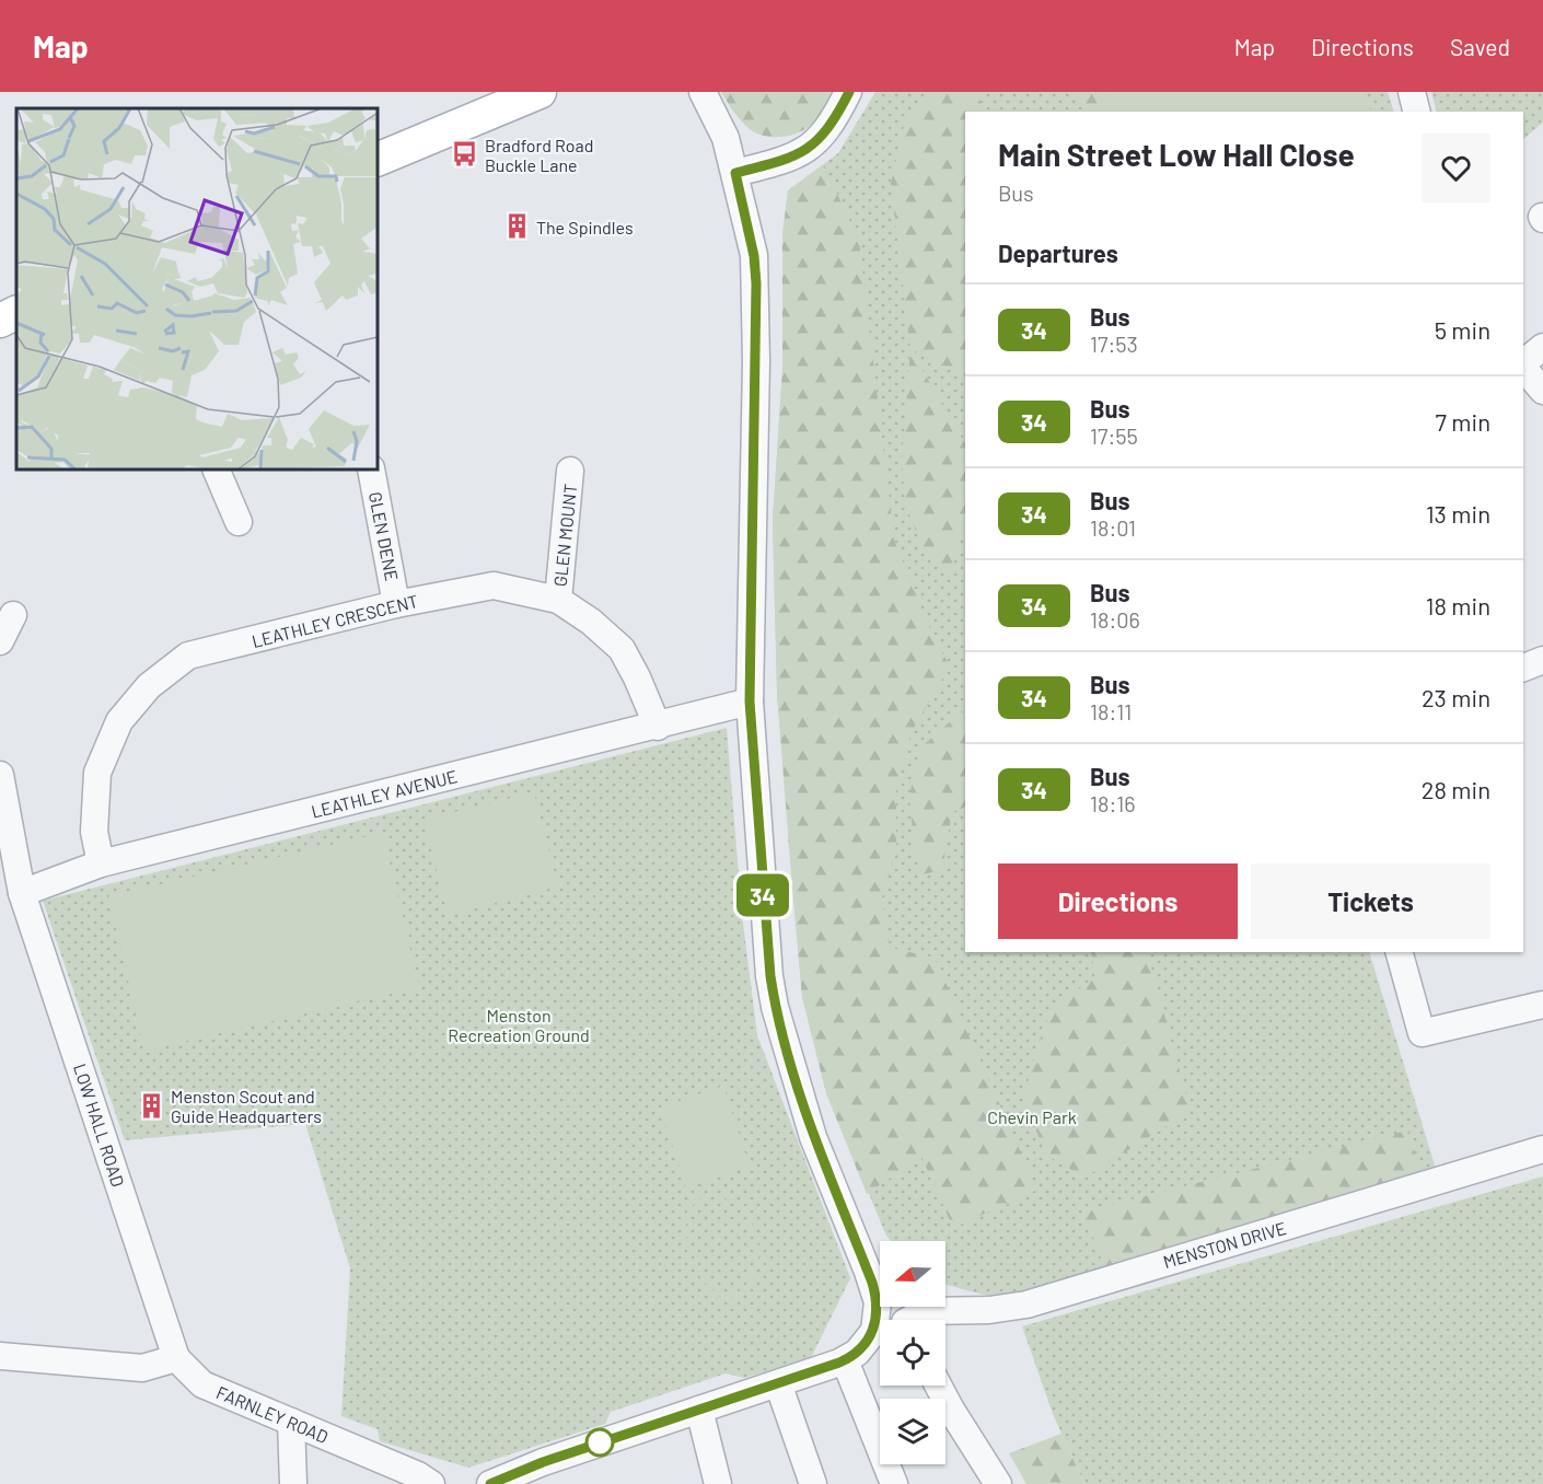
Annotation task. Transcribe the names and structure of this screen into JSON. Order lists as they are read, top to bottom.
{
  "streets": {
    "street": [
      "GLEN MOUNT",
      "GLEN DENE",
      "LEATHLEY CRESCENT",
      "LEATHLEY AVENUE",
      "LOW HALL ROAD",
      "MENSTON DRIVE",
      "FARNLEY ROAD"
    ]
  },
  "crossings": [
    ["GLEN MOUNT", "LEATHLEY CRESCENT"],
    ["GLEN DENE", "LEATHLEY CRESCENT"],
    ["LEATHLEY CRESCENT", "LEATHLEY AVENUE"],
    ["LEATHLEY AVENUE", "LOW HALL ROAD"],
    ["LOW HALL ROAD", "FARNLEY ROAD"]
  ],
  "parks": ["Menston Recreation Ground", "Chevin Park"],
  "places": {
    "bus stop": ["Bradford Road Buckle Lane"],
    "building": ["The Spindles", "Menston Scout and Guide Headquarters"]
  },
  "lines": ["bus line 34"],
  "north": "left",
  "page": {
    "header": "Map",
    "nav": ["Map", "Directions", "Saved"],
    "on_map": "34",
    "heading": [
      ["Main Street Low Hall Close", "Bus"],
      "Departures"
    ],
    "list": [
      {
        "mark": "34",
        "name": "Bus",
        "note": "17:53",
        "value": "5 min"
      },
      {
        "mark": "34",
        "name": "Bus",
        "note": "17:55",
        "value": "7 min"
      },
      {
        "mark": "34",
        "name": "Bus",
        "note": "18:01",
        "value": "13 min"
      },
      {
        "mark": "34",
        "name": "Bus",
        "note": "18:06",
        "value": "18 min"
      },
      {
        "mark": "34",
        "name": "Bus",
        "note": "18:11",
        "value": "23 min"
      },
      {
        "mark": "34",
        "name": "Bus",
        "note": "18:16",
        "value": "28 min"
      }
    ],
    "buttons": ["Directions", "Tickets"]
  }
}
